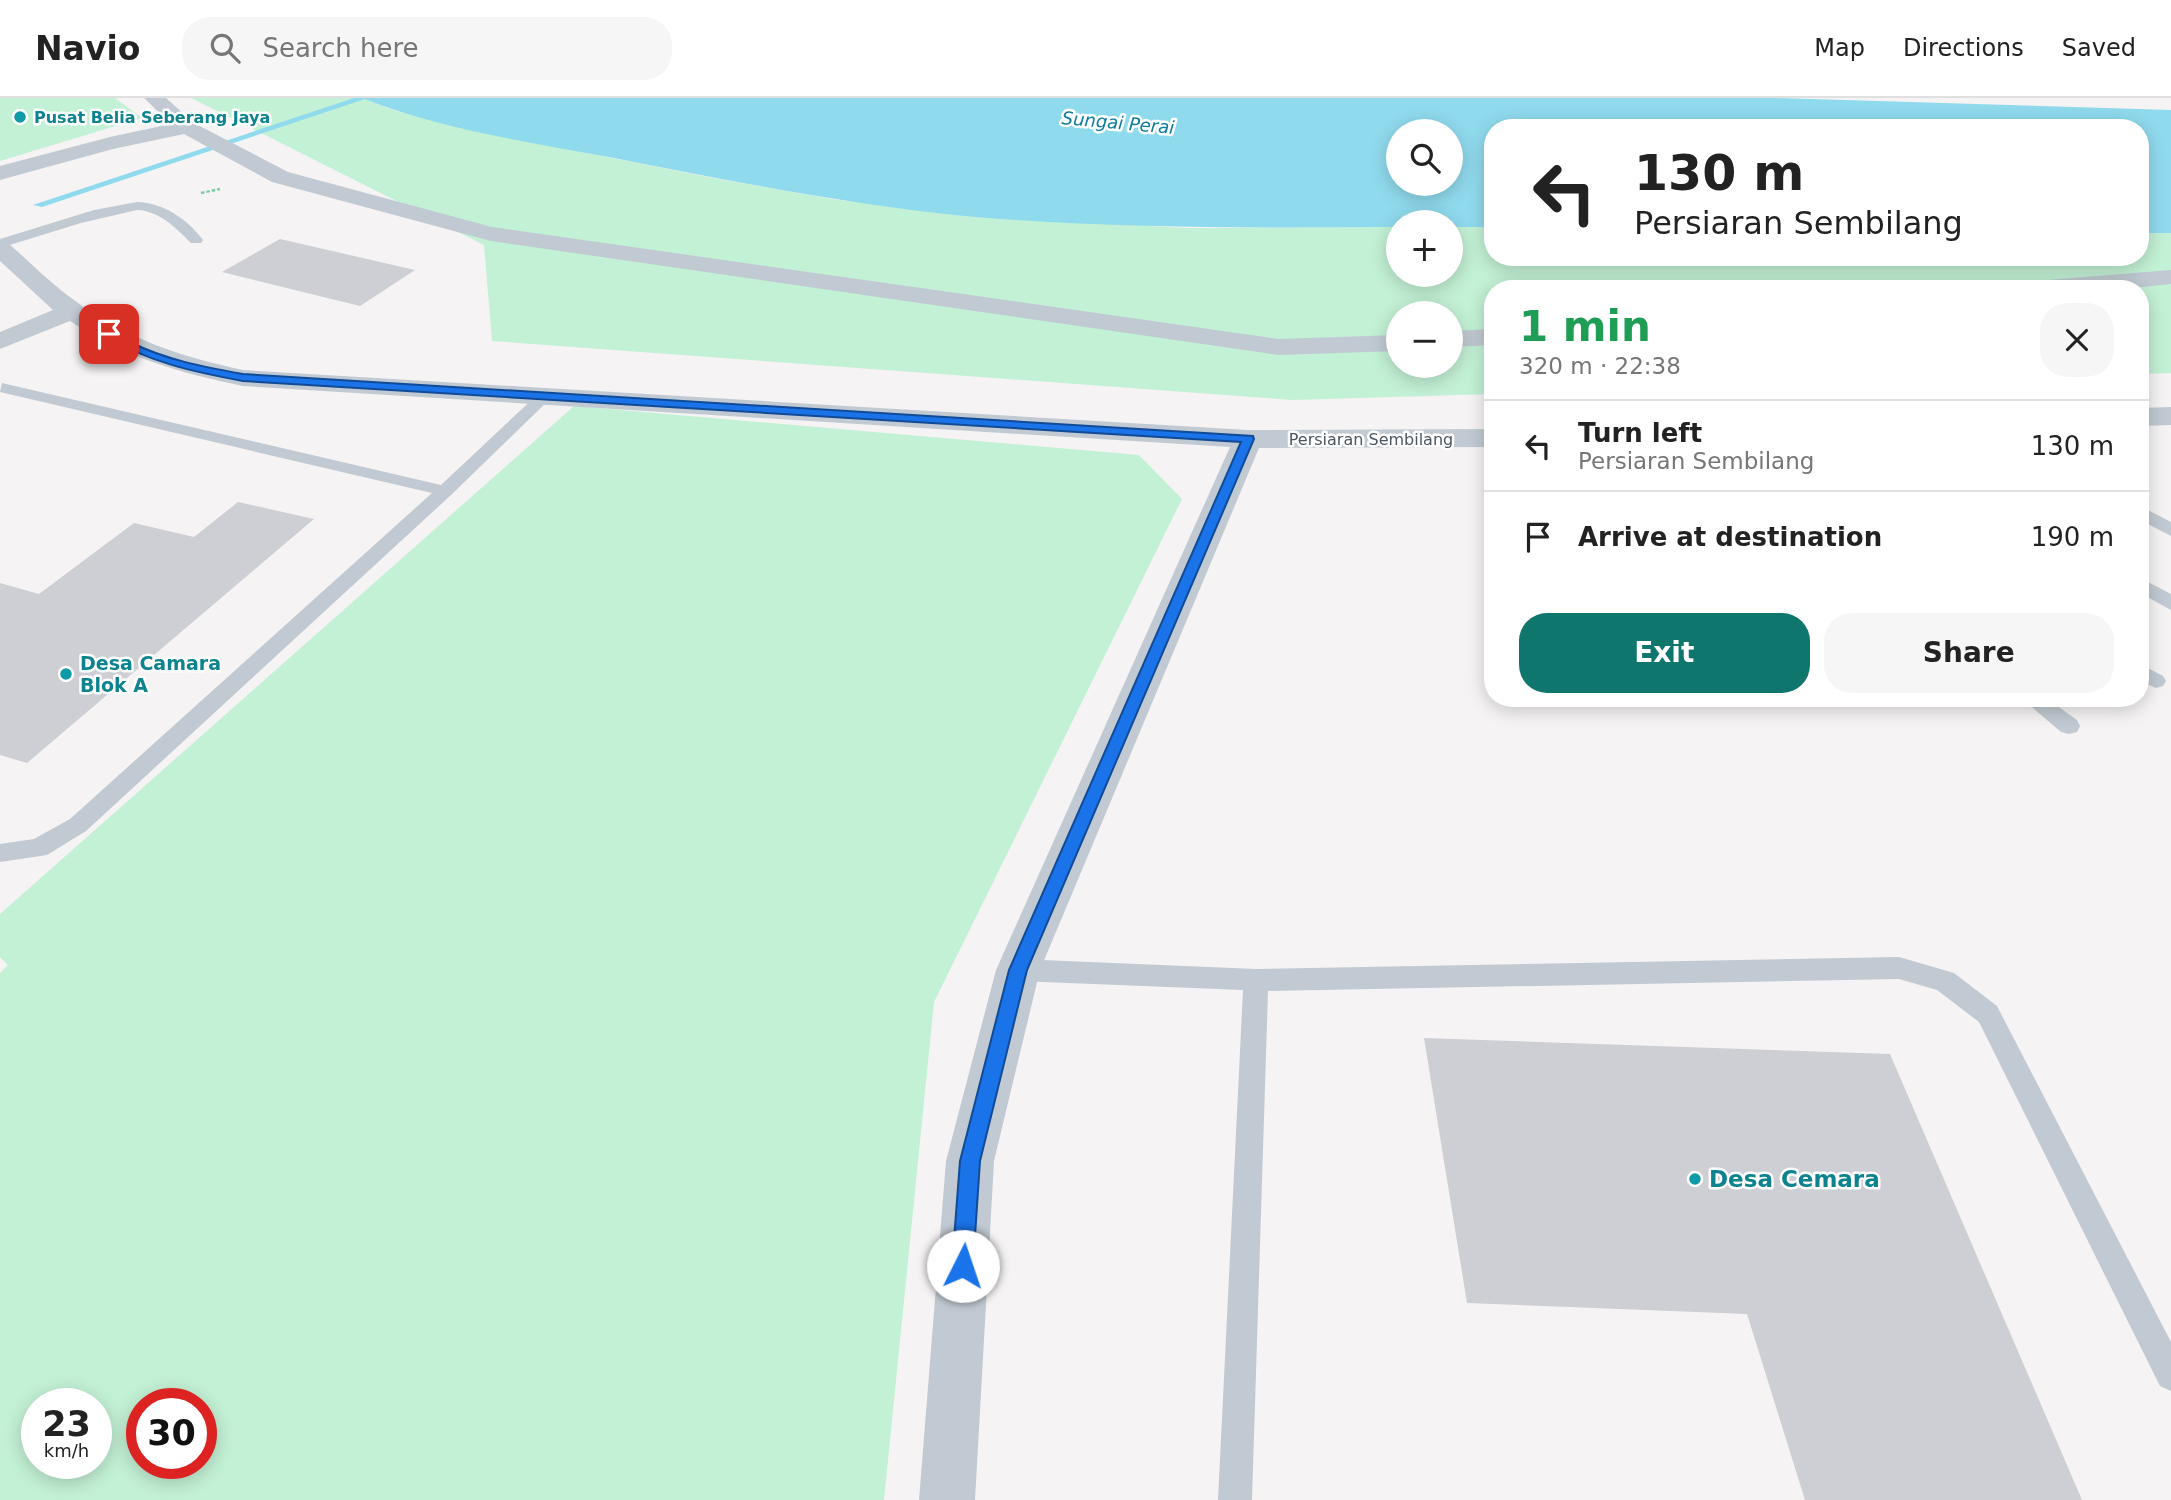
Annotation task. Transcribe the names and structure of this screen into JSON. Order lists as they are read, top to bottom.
{
  "streets": {
    "street": ["Persiaran Sembilang"]
  },
  "water": ["Sungai Perai"],
  "places": ["Pusat Belia Seberang Jaya", "Desa Camara Blok A", "Desa Cemara"],
  "page": {
    "header": "Navio",
    "search": "Search here",
    "nav": ["Map", "Directions", "Saved"],
    "map_buttons": ["+", "−"],
    "turn": ["130 m", "Persiaran Sembilang"],
    "heading": ["1 min", "320 m · 22:38"],
    "list": [
      {
        "name": "Turn left",
        "note": "Persiaran Sembilang",
        "value": "130 m"
      },
      {
        "name": "Arrive at destination",
        "value": "190 m"
      }
    ],
    "buttons": ["Exit", "Share"],
    "speed": "23 km/h",
    "limit": "30"
  }
}
